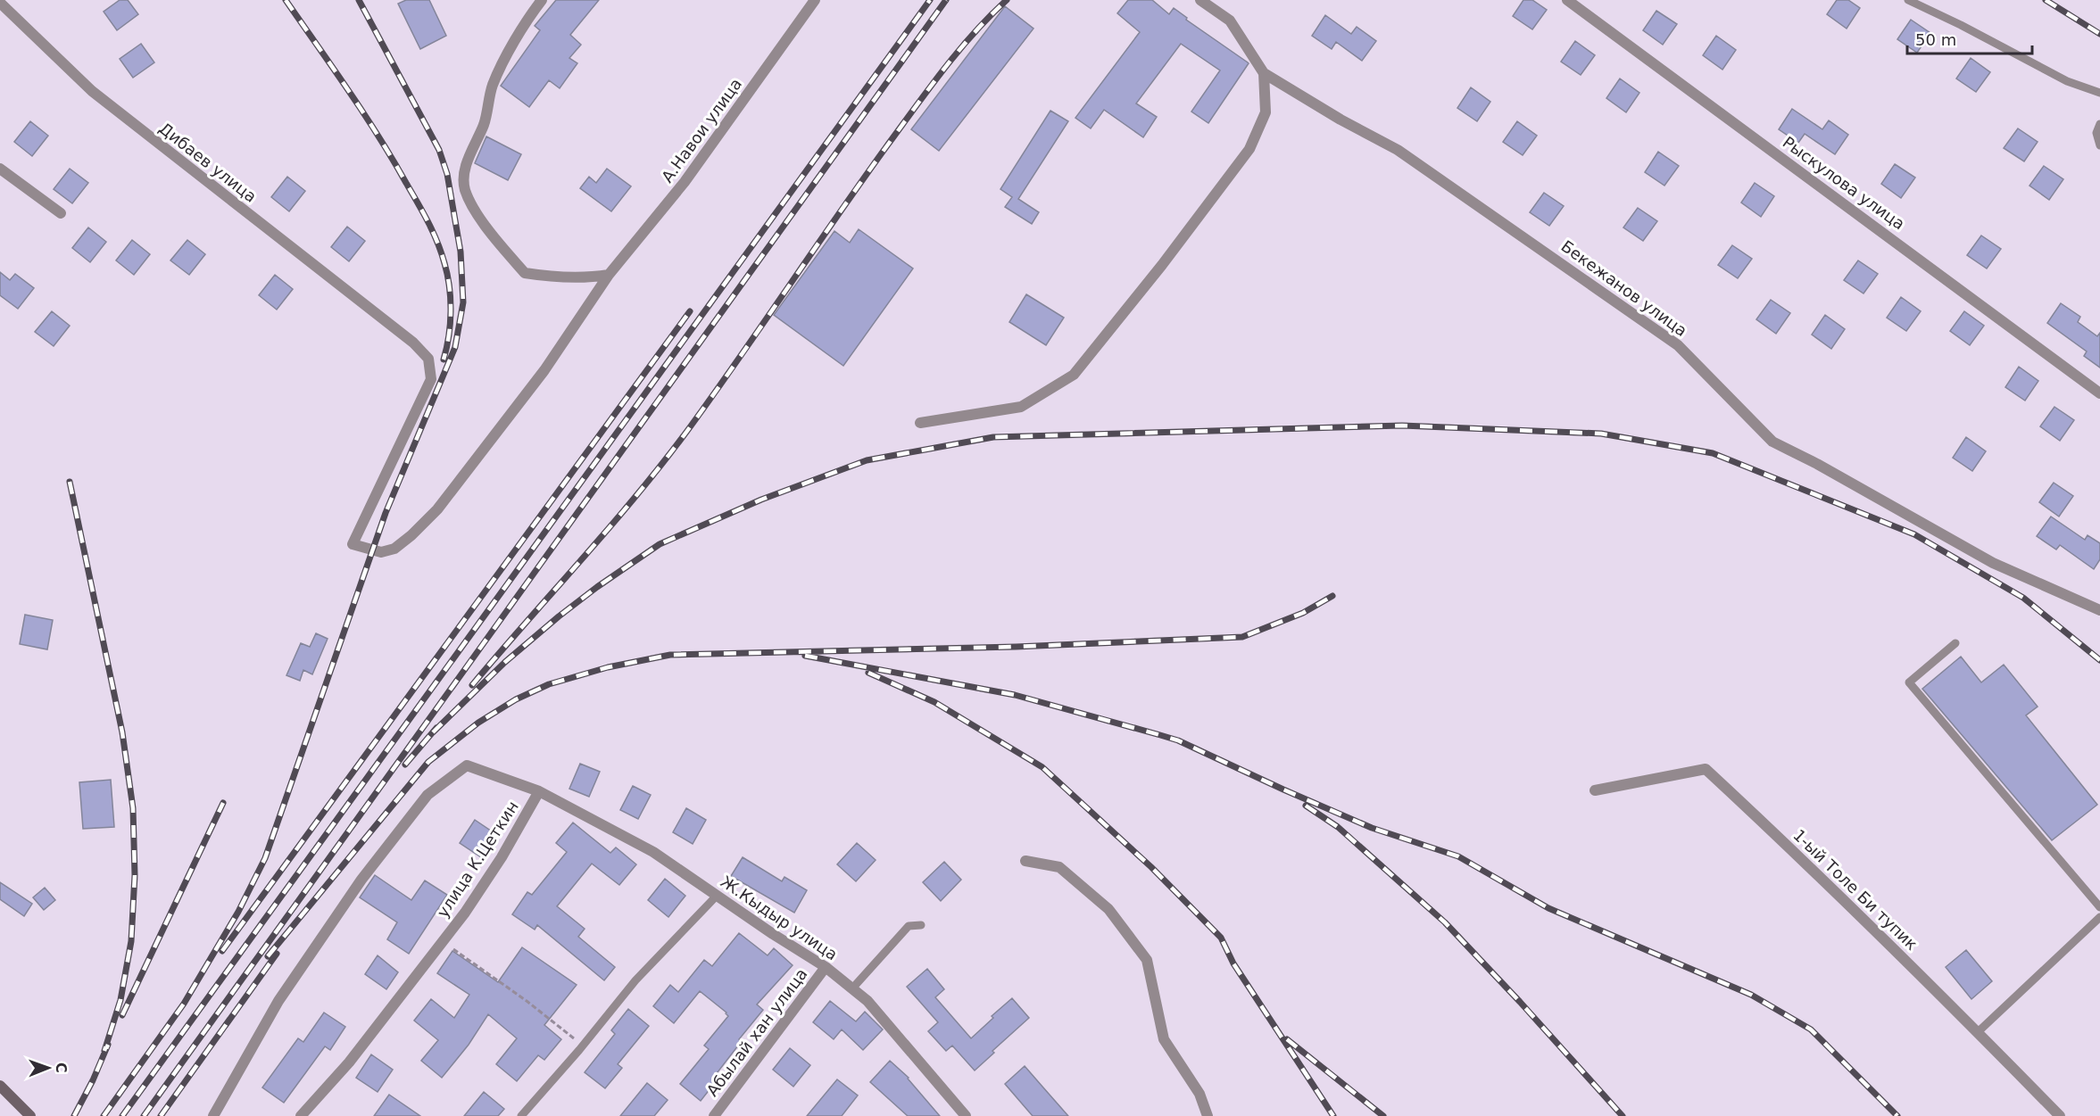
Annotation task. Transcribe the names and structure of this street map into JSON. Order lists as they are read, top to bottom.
{
  "streets": {
    "street": [
      "А.Навои улица",
      "Дибаев улица",
      "Рыскулова улица",
      "Бекежанов улица",
      "улица К.Цеткин",
      "1-ый Толе Би тупик",
      "Ж.Кыдыр улица",
      "Абылай хан улица"
    ]
  },
  "crossings": [
    ["А.Навои улица", "Дибаев улица"],
    ["улица К.Цеткин", "Ж.Кыдыр улица"],
    ["Ж.Кыдыр улица", "Абылай хан улица"]
  ],
  "scale_bar": "50 m",
  "north": "right"
}
